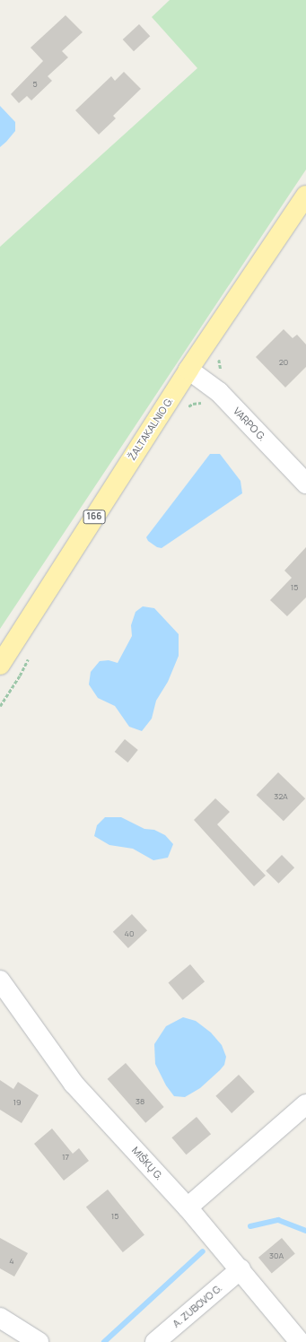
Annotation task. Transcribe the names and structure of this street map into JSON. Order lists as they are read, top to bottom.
{
  "streets": {
    "main road": ["ŽALTAKALNIO G.", "166"],
    "street": ["VARPO G.", "MIŠKŲ G.", "A. ZUBOVO G."]
  },
  "crossings": [
    ["VARPO G.", "ŽALTAKALNIO G."],
    ["MIŠKŲ G.", "A. ZUBOVO G."]
  ],
  "house_numbers": [
    "5",
    "20",
    "15",
    "32A",
    "40",
    "38",
    "19",
    "17",
    "15",
    "30A",
    "4"
  ]
}
